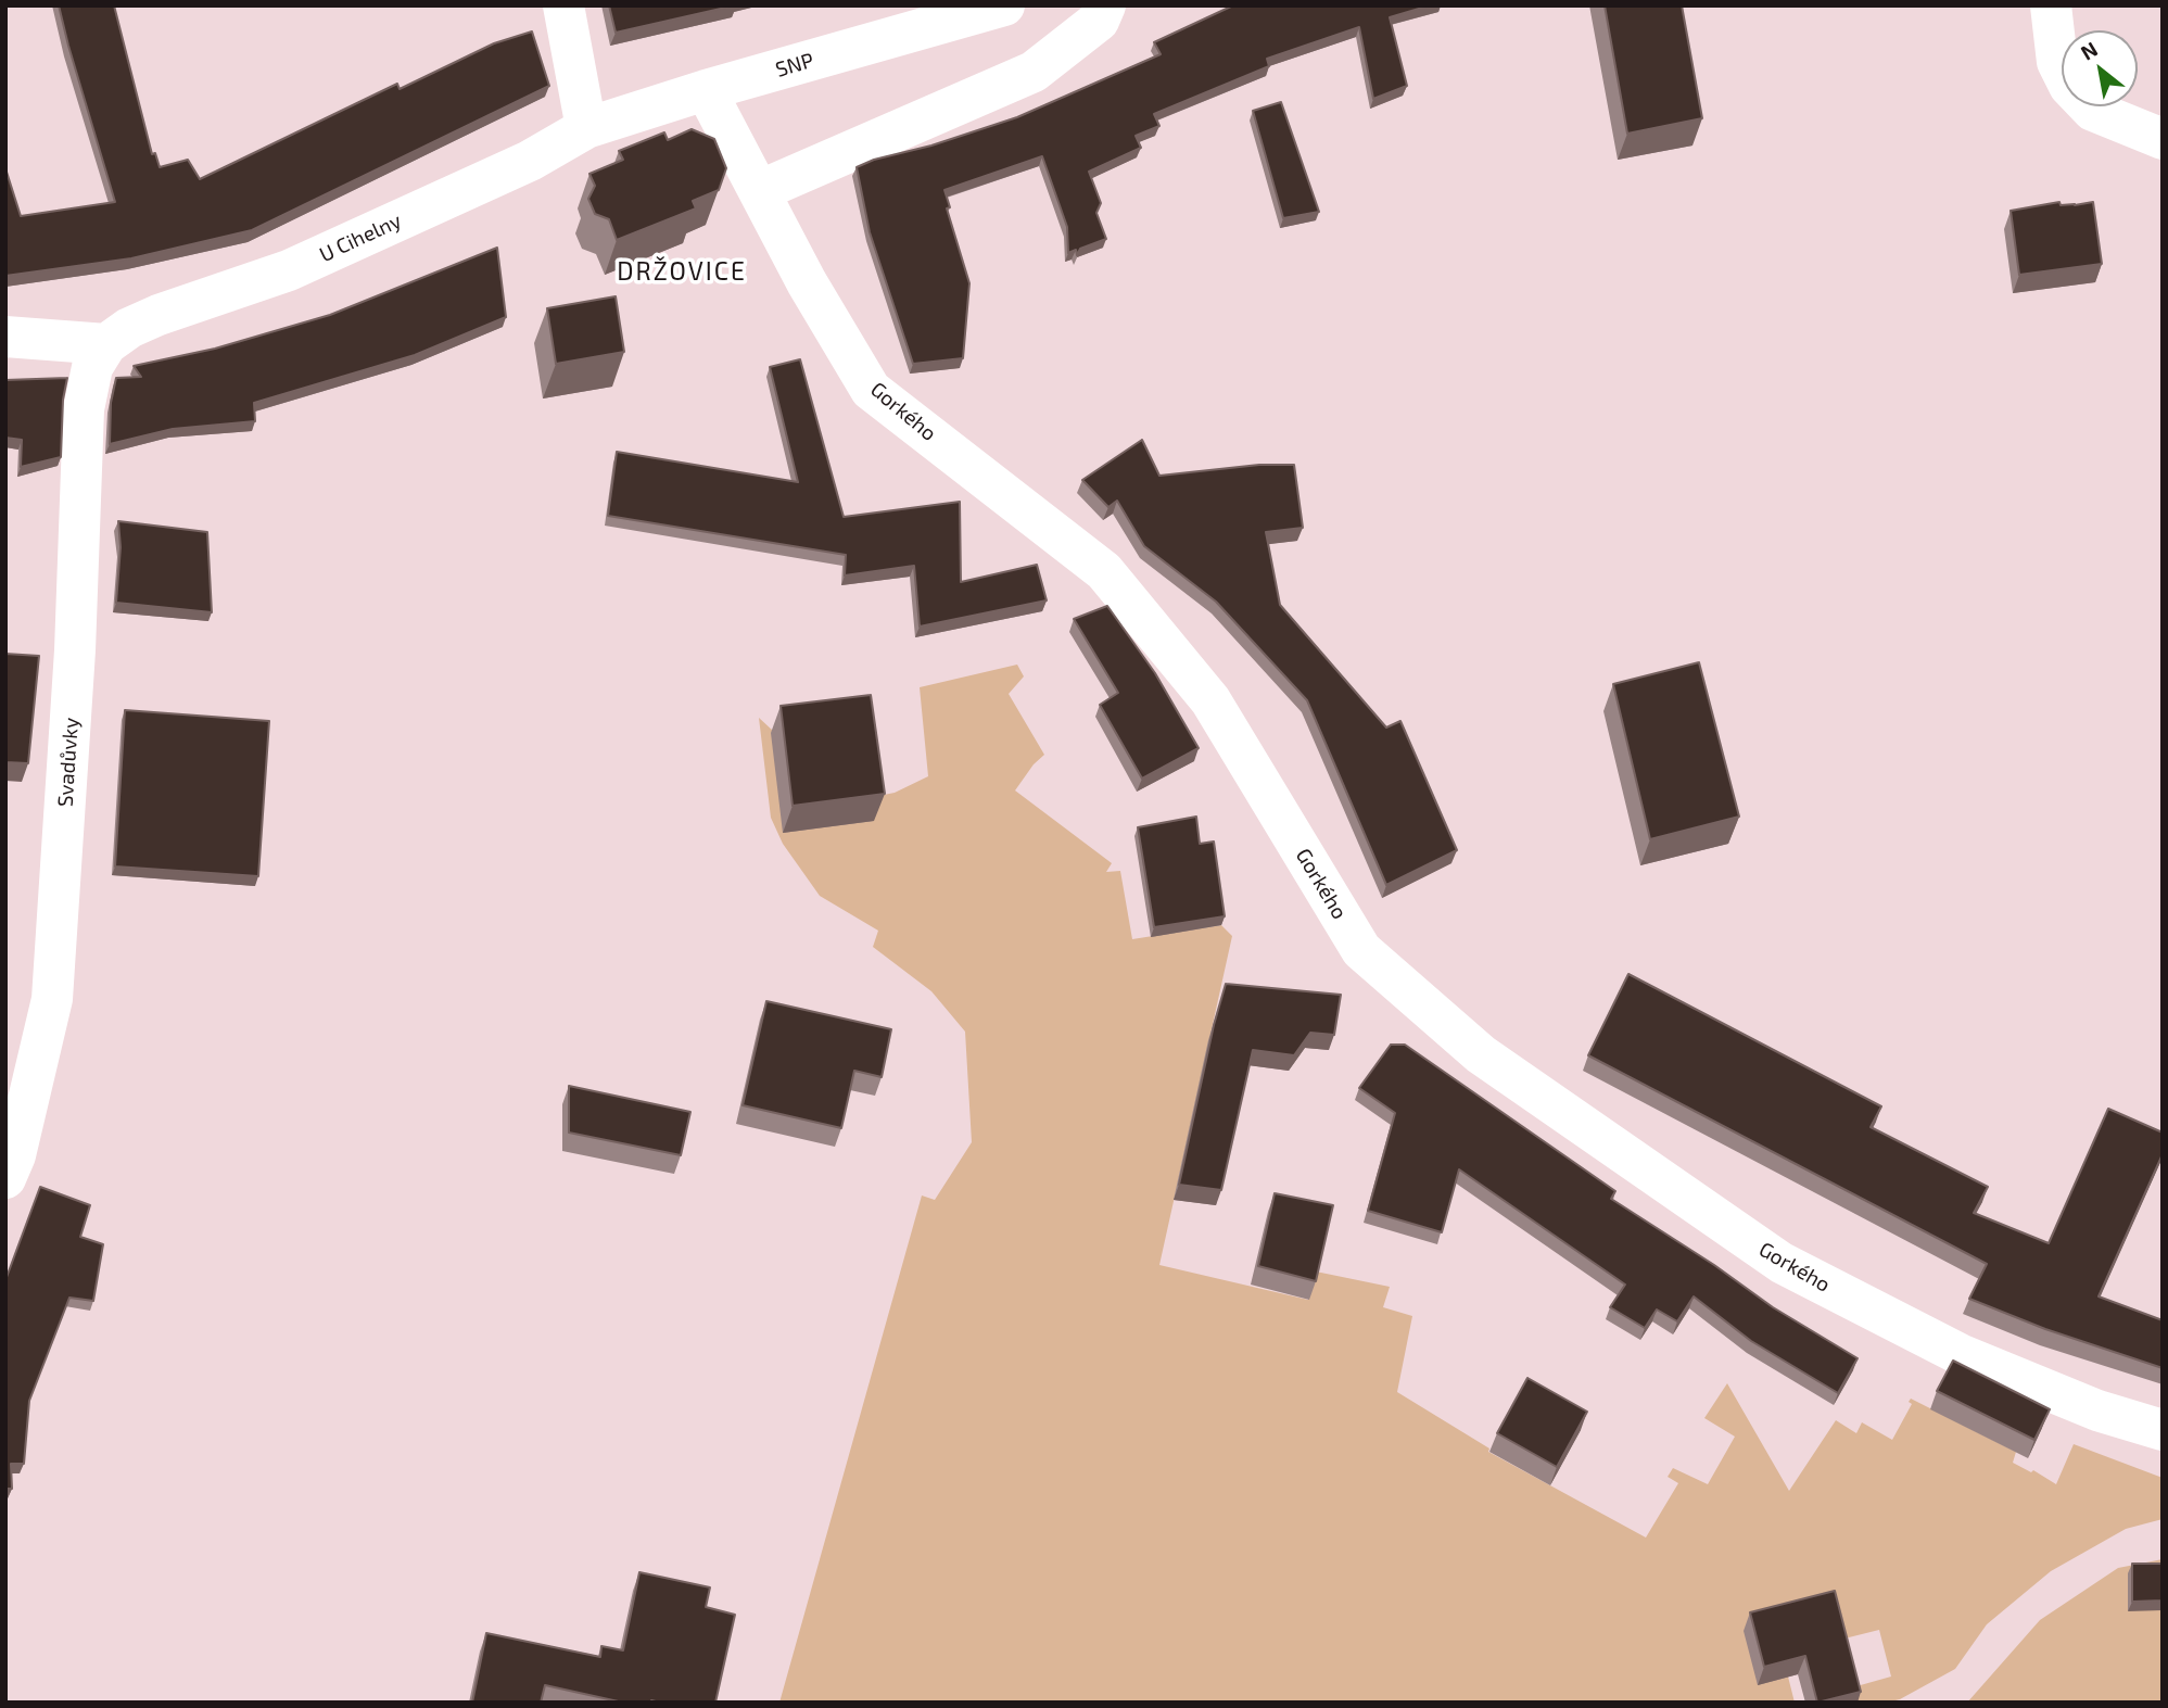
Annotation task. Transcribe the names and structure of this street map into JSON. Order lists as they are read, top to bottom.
{
  "streets": {
    "street": [
      "SNP",
      "U Cihelny",
      "Gorkého",
      "Svadůvky"
    ]
  },
  "crossings": [
    ["SNP", "U Cihelny"],
    ["SNP", "Gorkého"],
    ["U Cihelny", "Svadůvky"]
  ],
  "districts": ["DRŽOVICE"],
  "north": "top left"
}
